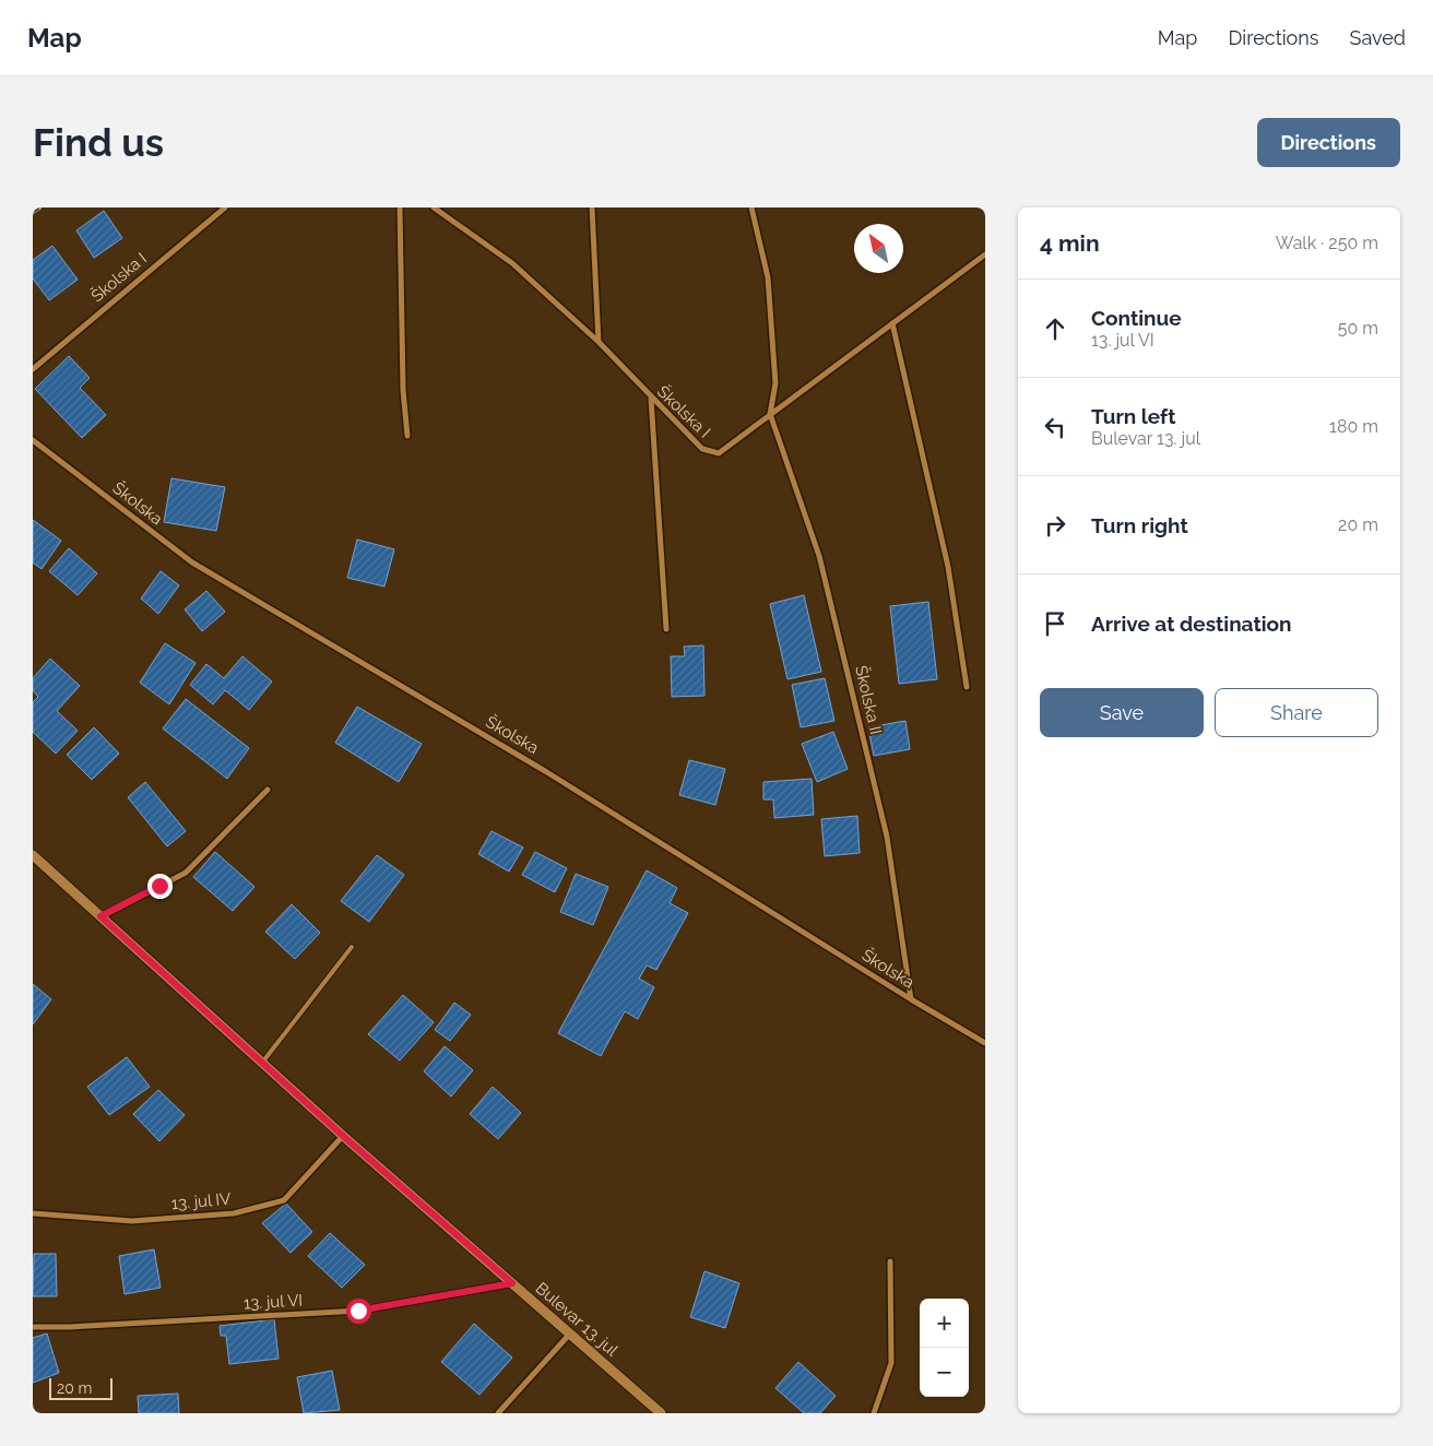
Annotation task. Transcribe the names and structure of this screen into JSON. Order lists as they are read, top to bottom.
{
  "streets": {
    "street": [
      "Školska I",
      "Školska",
      "Školska II",
      "13. jul IV",
      "13. jul VI",
      "Bulevar 13. jul"
    ]
  },
  "crossings": [
    ["Školska I", "Školska II"],
    ["Školska", "Školska II"],
    ["13. jul IV", "Bulevar 13. jul"],
    ["13. jul VI", "Bulevar 13. jul"]
  ],
  "scale_bar": "20 m",
  "north": "top left",
  "page": {
    "header": "Map",
    "nav": ["Map", "Directions", "Saved"],
    "buttons": [
      "Directions",
      ["Save", "Share"]
    ],
    "title": "Find us",
    "heading": ["4 min", "Walk · 250 m"],
    "list": [
      ["Continue", "13. jul VI", "50 m"],
      ["Turn left", "Bulevar 13. jul", "180 m"],
      ["Turn right", "20 m"],
      "Arrive at destination"
    ],
    "map_buttons": ["+", "−"],
    "scale": "20 m"
  }
}
